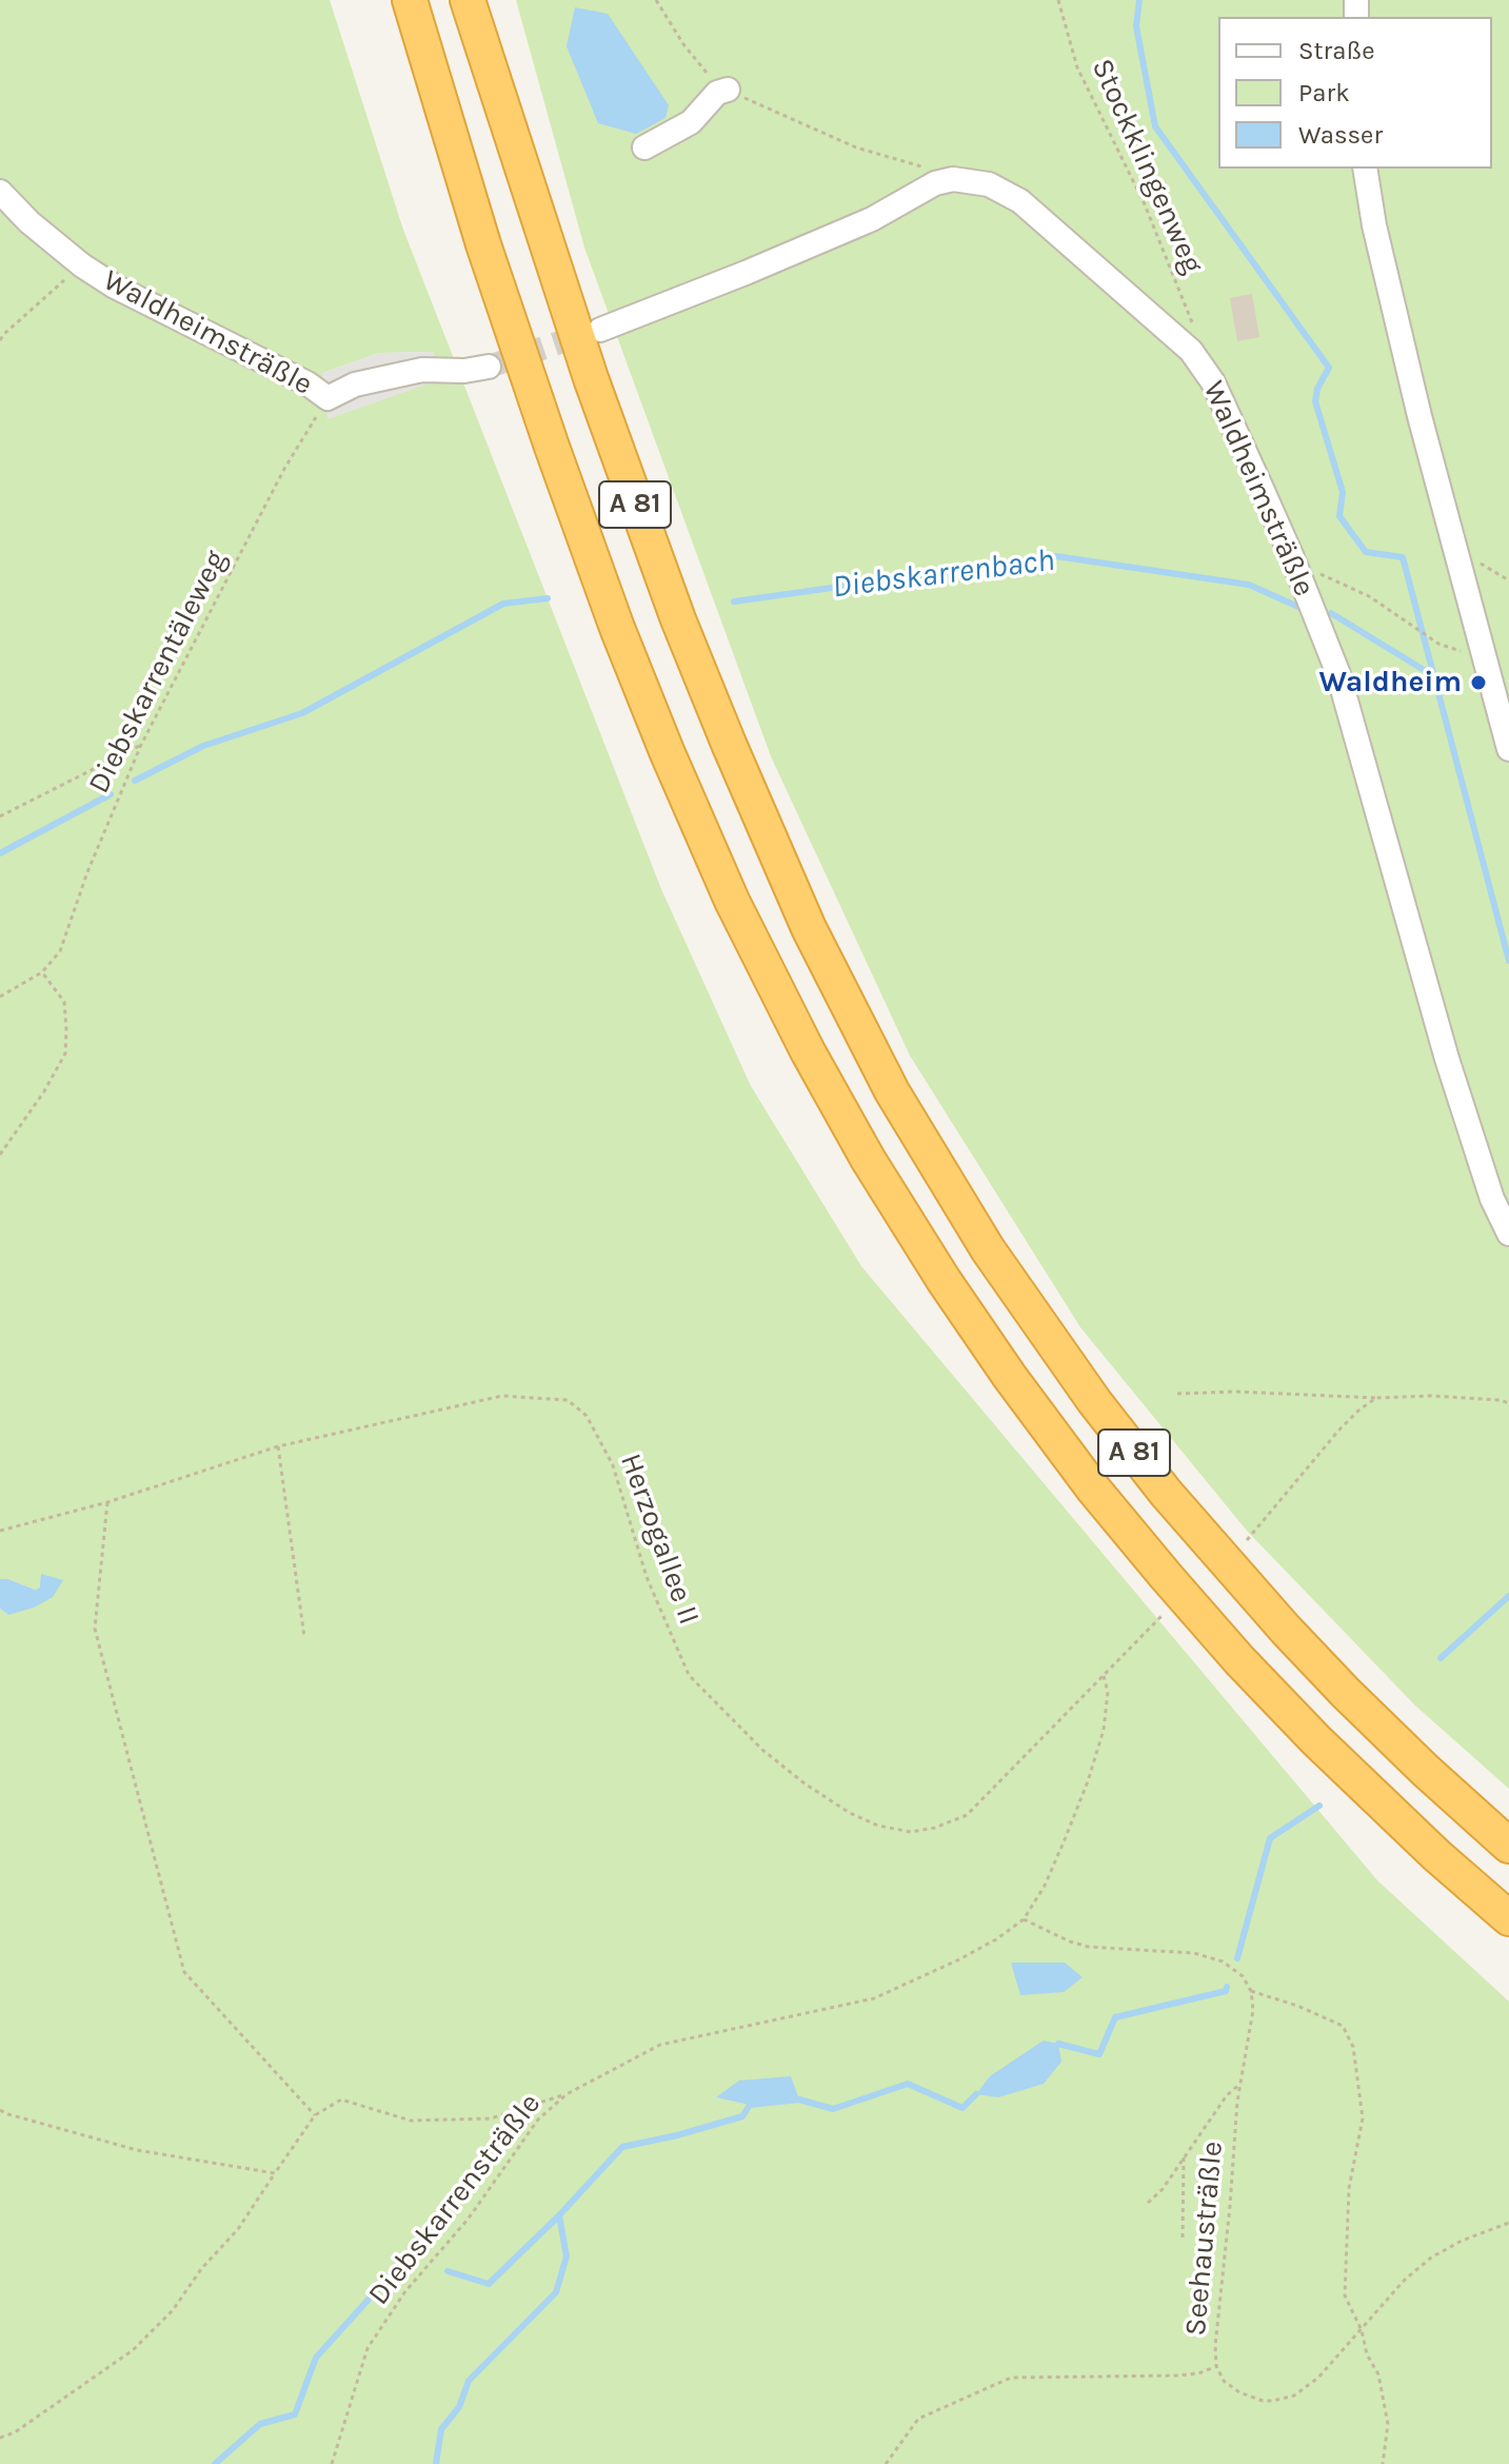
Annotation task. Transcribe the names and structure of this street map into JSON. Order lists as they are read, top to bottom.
{
  "streets": {
    "highway": ["A 81"],
    "street": ["Waldheimsträßle"],
    "path": [
      "Stockklingenweg",
      "Diebskarrentäleweg",
      "Herzogallee II",
      "Diebskarrensträßle",
      "Seehausträßle"
    ]
  },
  "crossings": [
    ["Stockklingenweg", "Waldheimsträßle"],
    ["Waldheimsträßle", "Diebskarrentäleweg"]
  ],
  "water": ["Diebskarrenbach"],
  "places": ["Waldheim"],
  "legend": ["Straße", "Park", "Wasser"]
}
